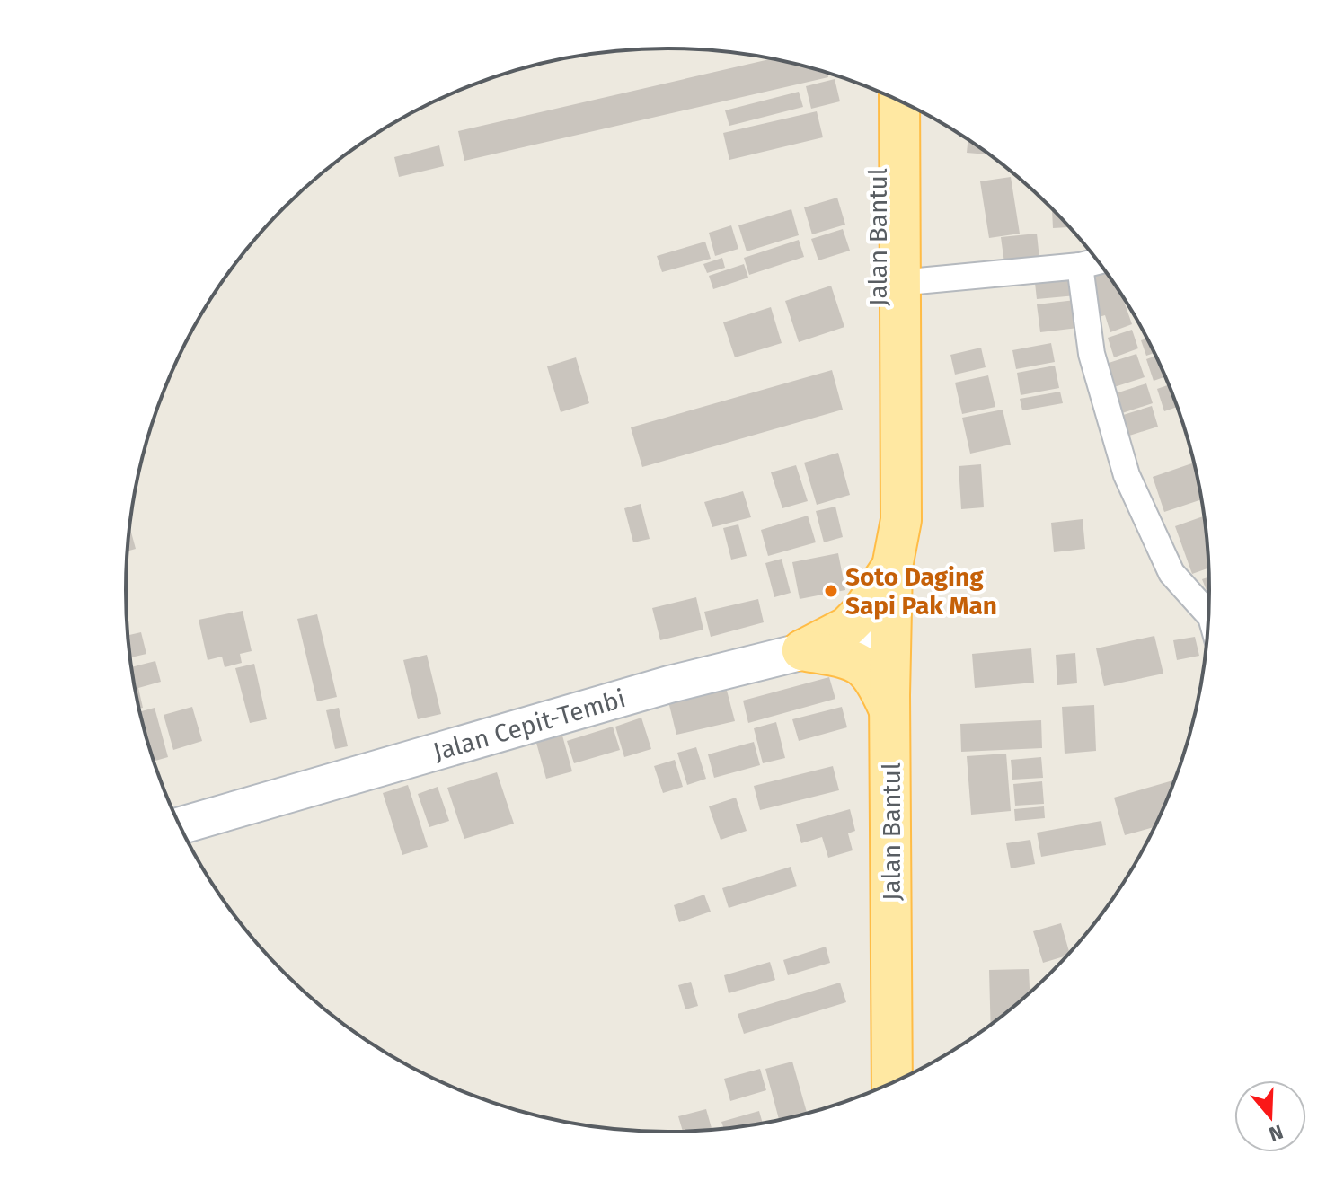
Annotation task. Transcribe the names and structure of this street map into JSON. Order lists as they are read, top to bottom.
{
  "streets": {
    "main road": ["Jalan Bantul", "Jalan Cepit-Tembi"]
  },
  "crossings": [
    ["Jalan Bantul", "Jalan Cepit-Tembi"]
  ],
  "places": ["Soto Daging Sapi Pak Man"],
  "north": "bottom"
}
